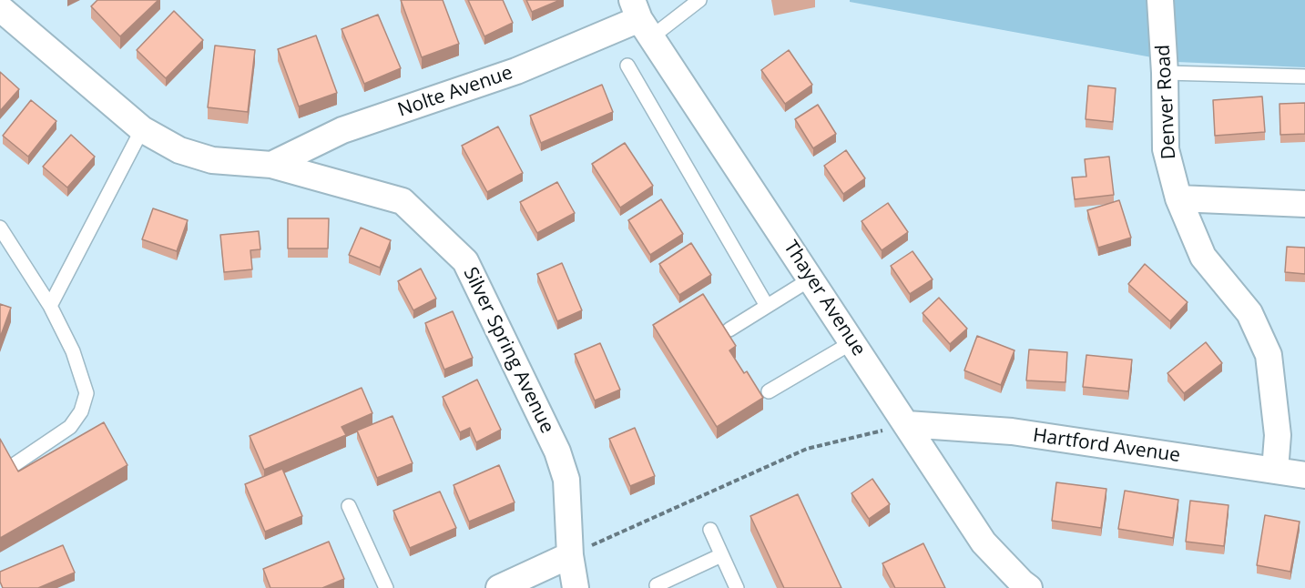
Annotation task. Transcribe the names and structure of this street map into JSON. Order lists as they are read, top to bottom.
{
  "streets": {
    "street": [
      "Nolte Avenue",
      "Denver Road",
      "Thayer Avenue",
      "Silver Spring Avenue",
      "Hartford Avenue"
    ]
  },
  "crossings": [
    ["Nolte Avenue", "Thayer Avenue"],
    ["Nolte Avenue", "Silver Spring Avenue"],
    ["Denver Road", "Hartford Avenue"],
    ["Thayer Avenue", "Hartford Avenue"]
  ]
}
